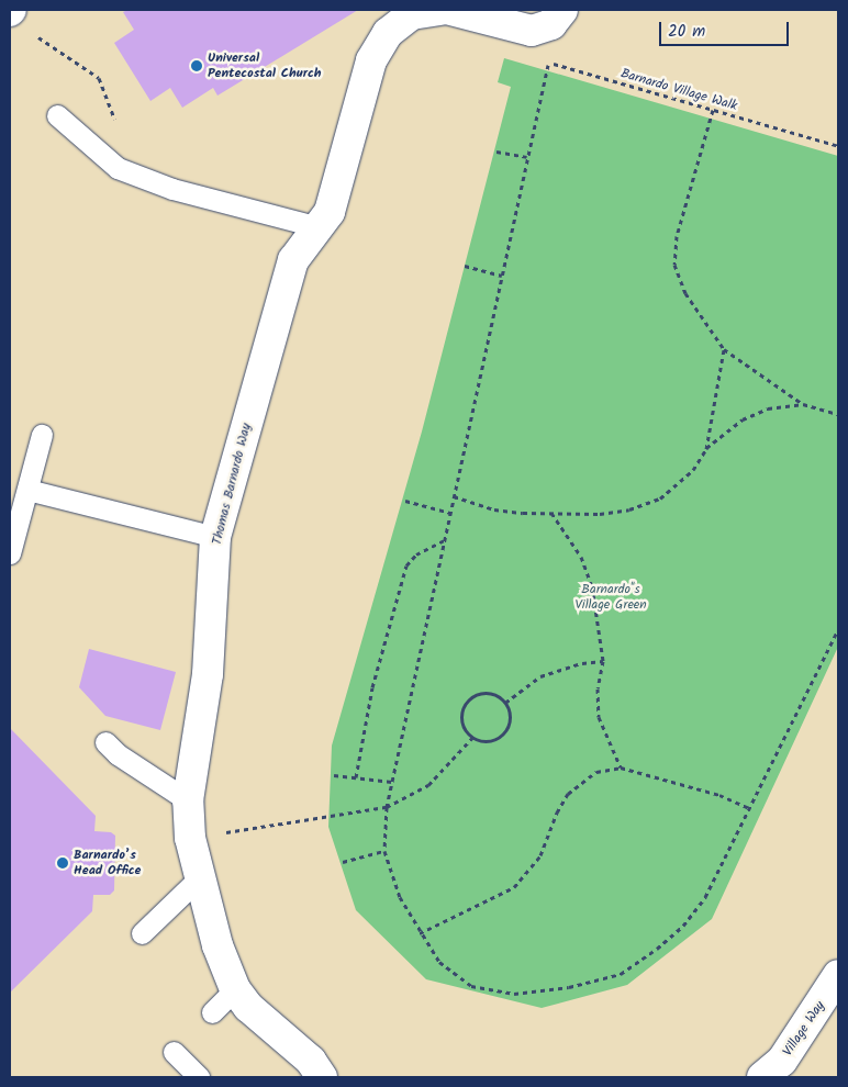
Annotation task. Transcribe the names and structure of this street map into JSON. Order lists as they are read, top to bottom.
{
  "streets": {
    "street": ["Thomas Barnardo Way", "Village Way"],
    "path": ["Barnardo Village Walk"]
  },
  "parks": ["Barnardo''s Village Green"],
  "places": ["Universal Pentecostal Church", "Barnardo’s Head Office"],
  "scale_bar": "20 m"
}
